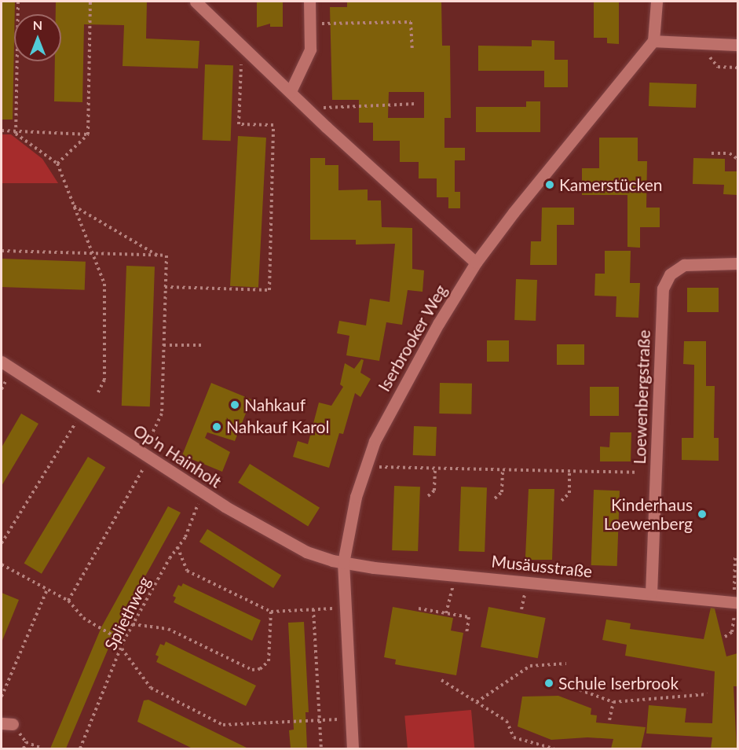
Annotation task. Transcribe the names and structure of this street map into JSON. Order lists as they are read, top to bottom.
{
  "streets": {
    "street": [
      "Iserbrooker Weg",
      "Loewenbergstraße",
      "Op'n Hainholt",
      "Musäusstraße"
    ],
    "path": ["Spliethweg"]
  },
  "crossings": [
    ["Iserbrooker Weg", "Op'n Hainholt"],
    ["Iserbrooker Weg", "Musäusstraße"],
    ["Loewenbergstraße", "Musäusstraße"],
    ["Op'n Hainholt", "Musäusstraße"],
    ["Op'n Hainholt", "Spliethweg"]
  ],
  "places": [
    "Kamerstücken",
    "Nahkauf",
    "Nahkauf Karol",
    "Kinderhaus Loewenberg",
    "Schule Iserbrook"
  ],
  "north": "top"
}
